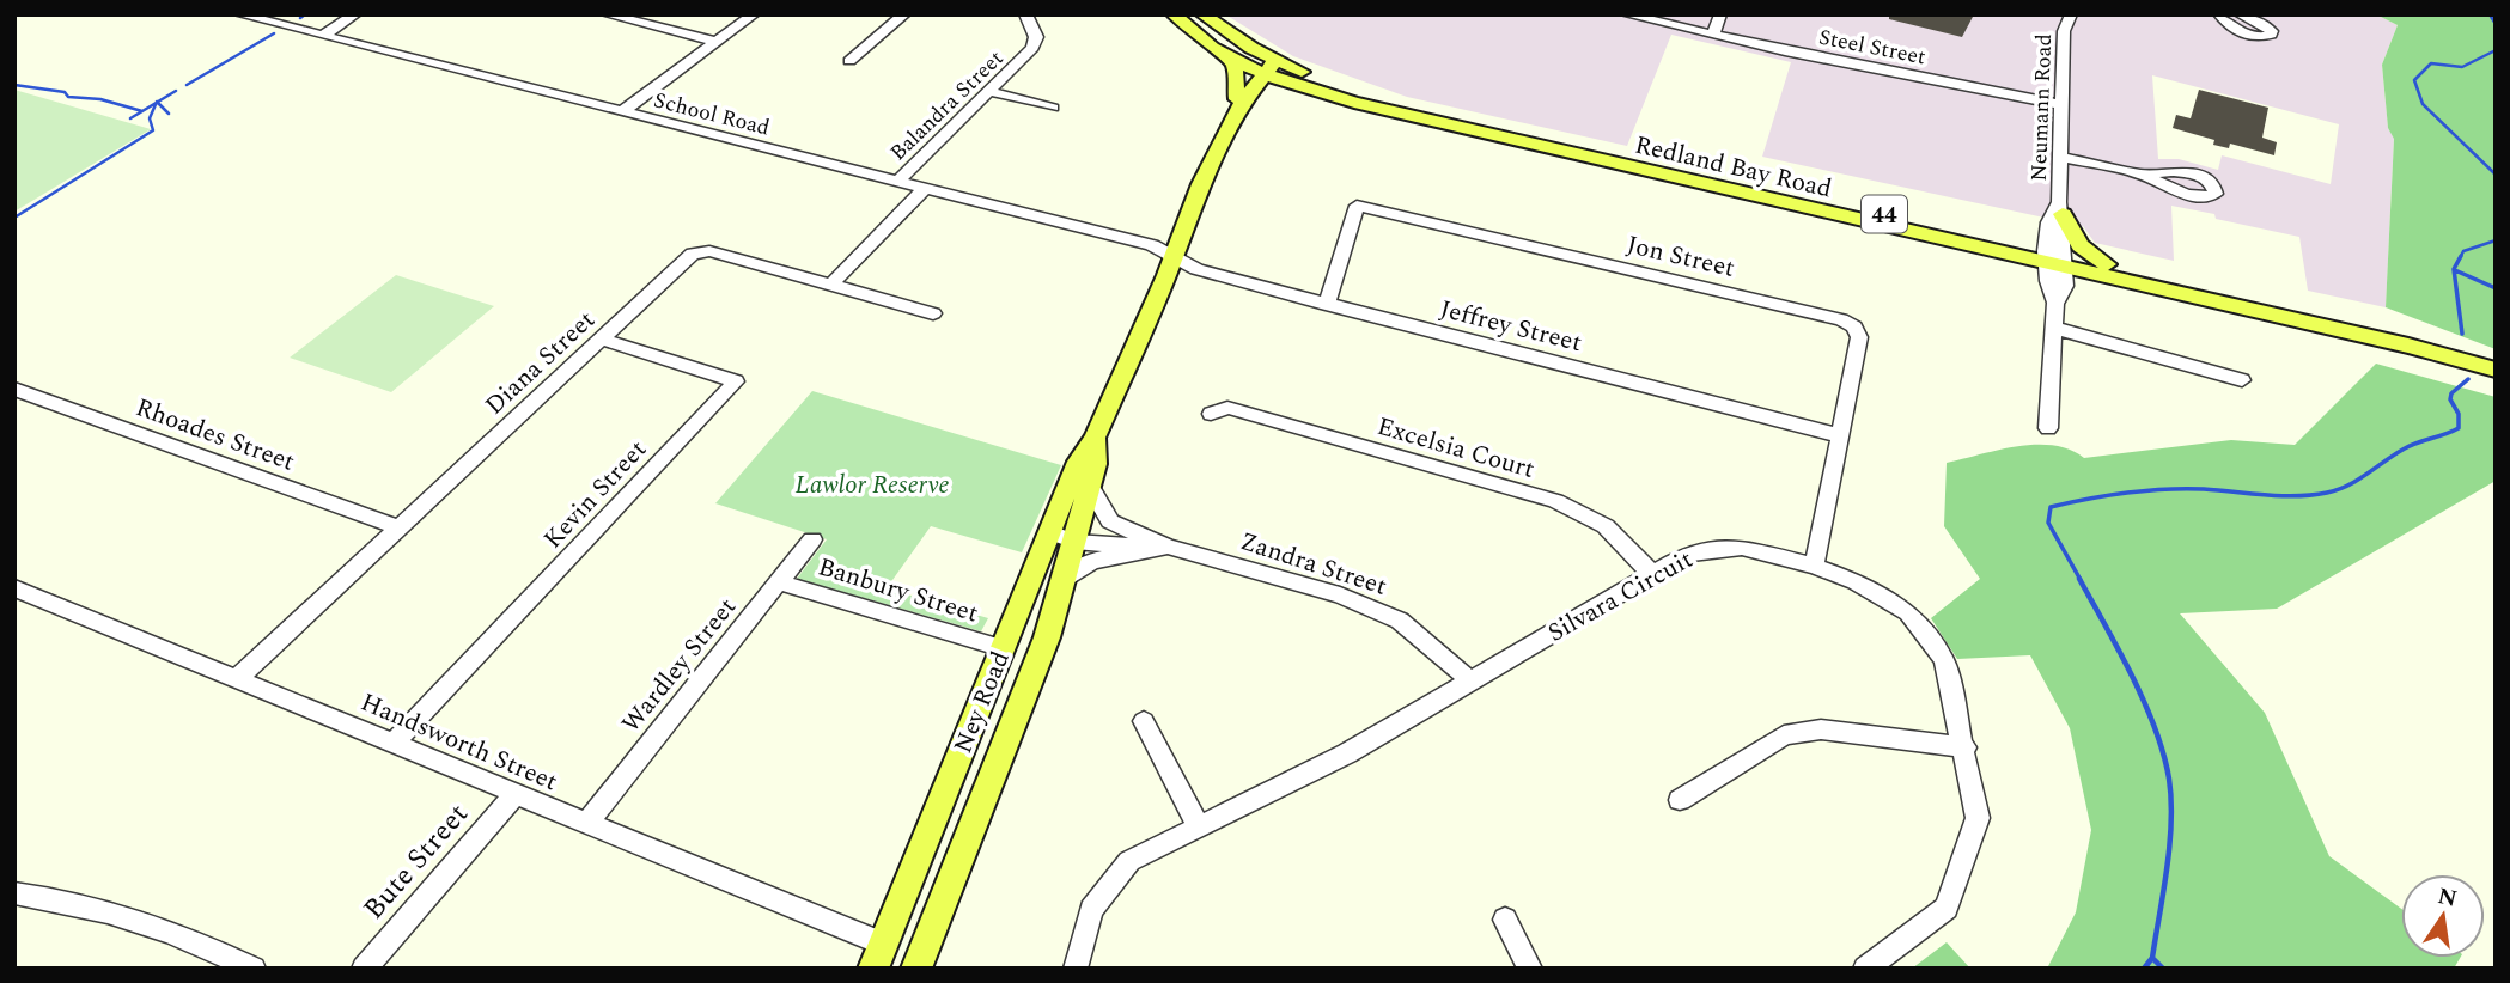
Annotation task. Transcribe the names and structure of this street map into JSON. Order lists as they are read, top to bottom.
{
  "streets": {
    "main road": ["Redland Bay Road", "44", "Ney Road"],
    "street": [
      "Steel Street",
      "Balandra Street",
      "Neumann Road",
      "School Road",
      "Jon Street",
      "Jeffrey Street",
      "Diana Street",
      "Rhoades Street",
      "Excelsia Court",
      "Kevin Street",
      "Zandra Street",
      "Banbury Street",
      "Silvara Circuit",
      "Wardley Street",
      "Handsworth Street",
      "Bute Street"
    ]
  },
  "crossings": [
    ["Steel Street", "Neumann Road"],
    ["Balandra Street", "School Road"],
    ["Neumann Road", "Redland Bay Road"],
    ["School Road", "Jeffrey Street"],
    ["School Road", "Ney Road"],
    ["Redland Bay Road", "Ney Road"],
    ["Jon Street", "Jeffrey Street"],
    ["Jon Street", "Silvara Circuit"],
    ["Jeffrey Street", "Ney Road"],
    ["Diana Street", "Rhoades Street"],
    ["Diana Street", "Kevin Street"],
    ["Diana Street", "Handsworth Street"],
    ["Excelsia Court", "Silvara Circuit"],
    ["Kevin Street", "Handsworth Street"],
    ["Zandra Street", "Silvara Circuit"],
    ["Zandra Street", "Ney Road"],
    ["Banbury Street", "Wardley Street"],
    ["Banbury Street", "Ney Road"],
    ["Wardley Street", "Handsworth Street"],
    ["Ney Road", "Handsworth Street"],
    ["Handsworth Street", "Bute Street"]
  ],
  "parks": ["Lawlor Reserve"],
  "north": "top"
}
